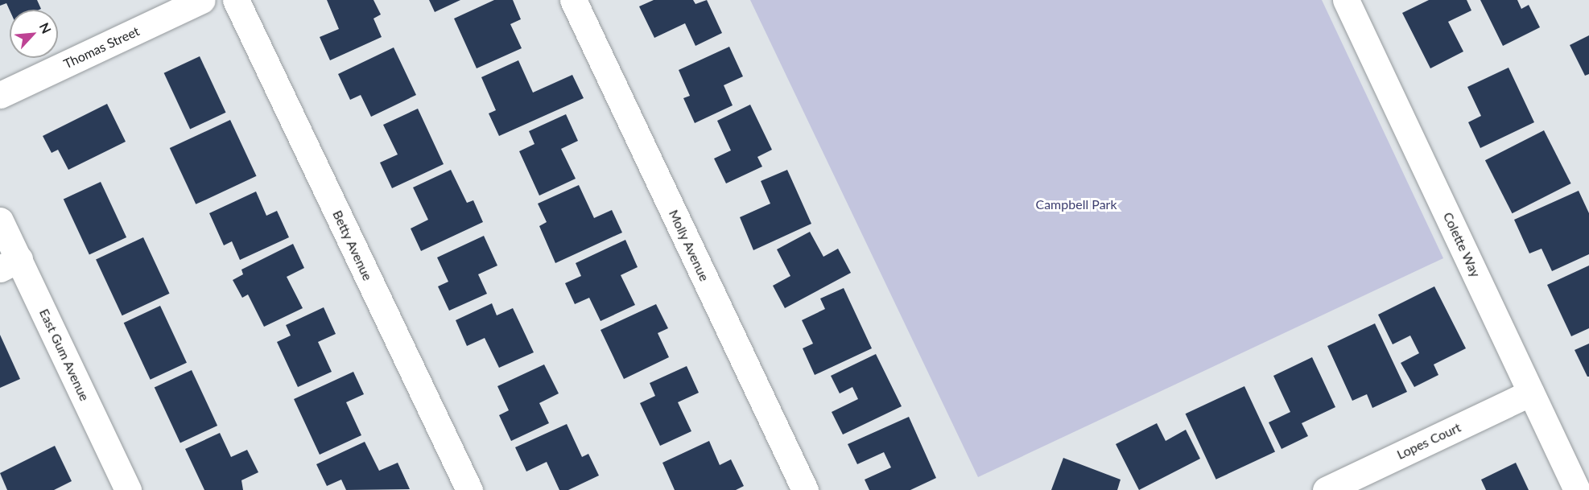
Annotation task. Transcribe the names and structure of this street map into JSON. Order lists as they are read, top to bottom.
{
  "streets": {
    "street": [
      "Thomas Street",
      "Colette Way",
      "Betty Avenue",
      "Molly Avenue",
      "East Gum Avenue",
      "Lopes Court"
    ]
  },
  "crossings": [
    ["Colette Way", "Lopes Court"]
  ],
  "parks": ["Campbell Park"],
  "north": "top right"
}
